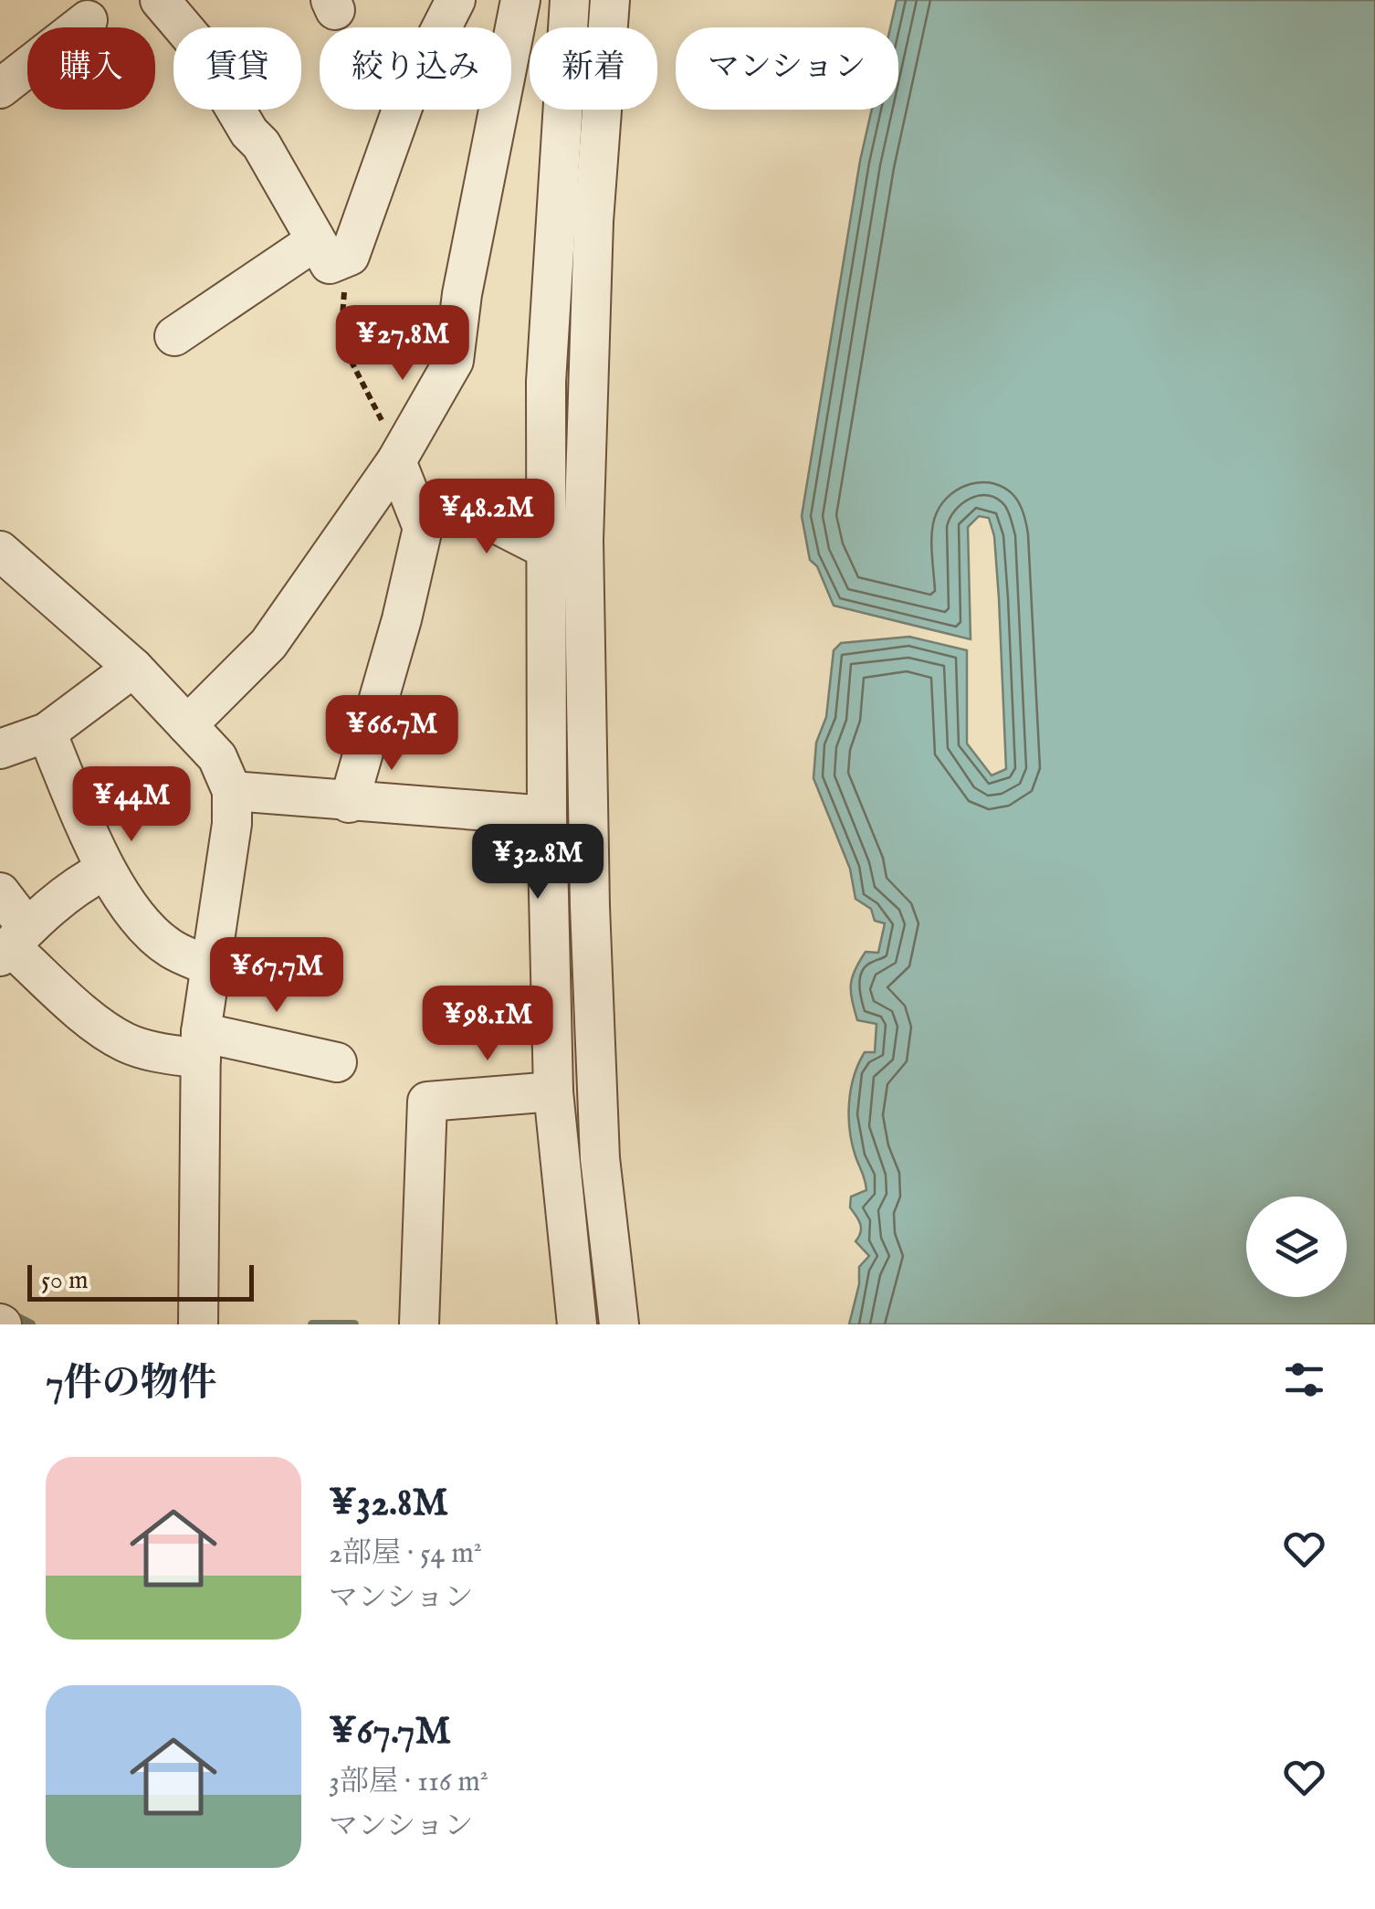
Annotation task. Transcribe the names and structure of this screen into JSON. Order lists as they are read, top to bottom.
{
  "scale_bar": "50 m",
  "page": {
    "chip": [
      "購入",
      "賃貸",
      "絞り込み",
      "新着",
      "マンション"
    ],
    "price": [
      "¥27.8M",
      "¥48.2M",
      "¥66.7M",
      "¥44M",
      "¥32.8M",
      "¥67.7M",
      "¥98.1M"
    ],
    "scale": "50 m",
    "heading": "7件の物件",
    "list": [
      {
        "name": "¥32.8M",
        "note": "2部屋 · 54 m² · マンション"
      },
      {
        "name": "¥67.7M",
        "note": "3部屋 · 116 m² · マンション"
      }
    ]
  }
}
